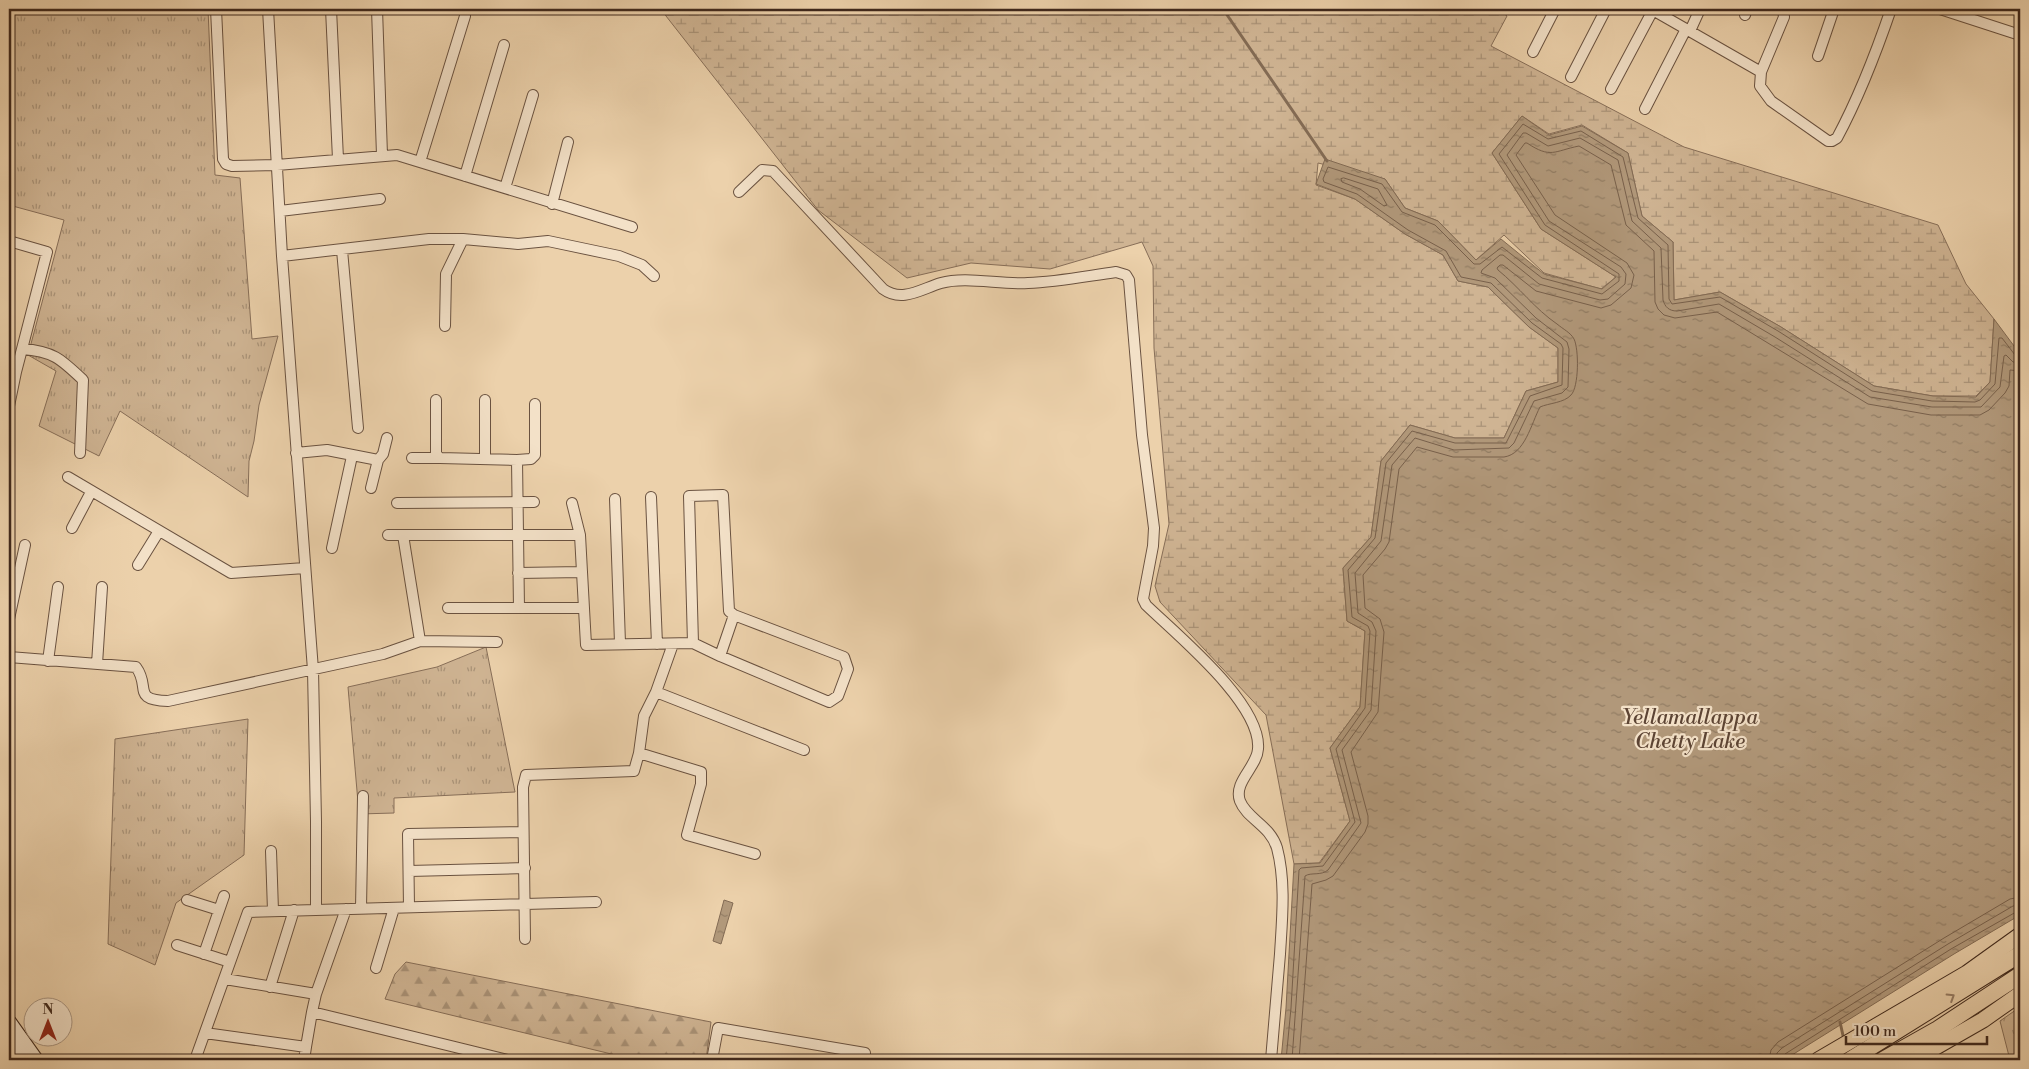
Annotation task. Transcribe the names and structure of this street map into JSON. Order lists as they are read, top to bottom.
{
  "water": ["Yellamallappa Chetty Lake"],
  "scale_bar": "100 m",
  "north": "top"
}
